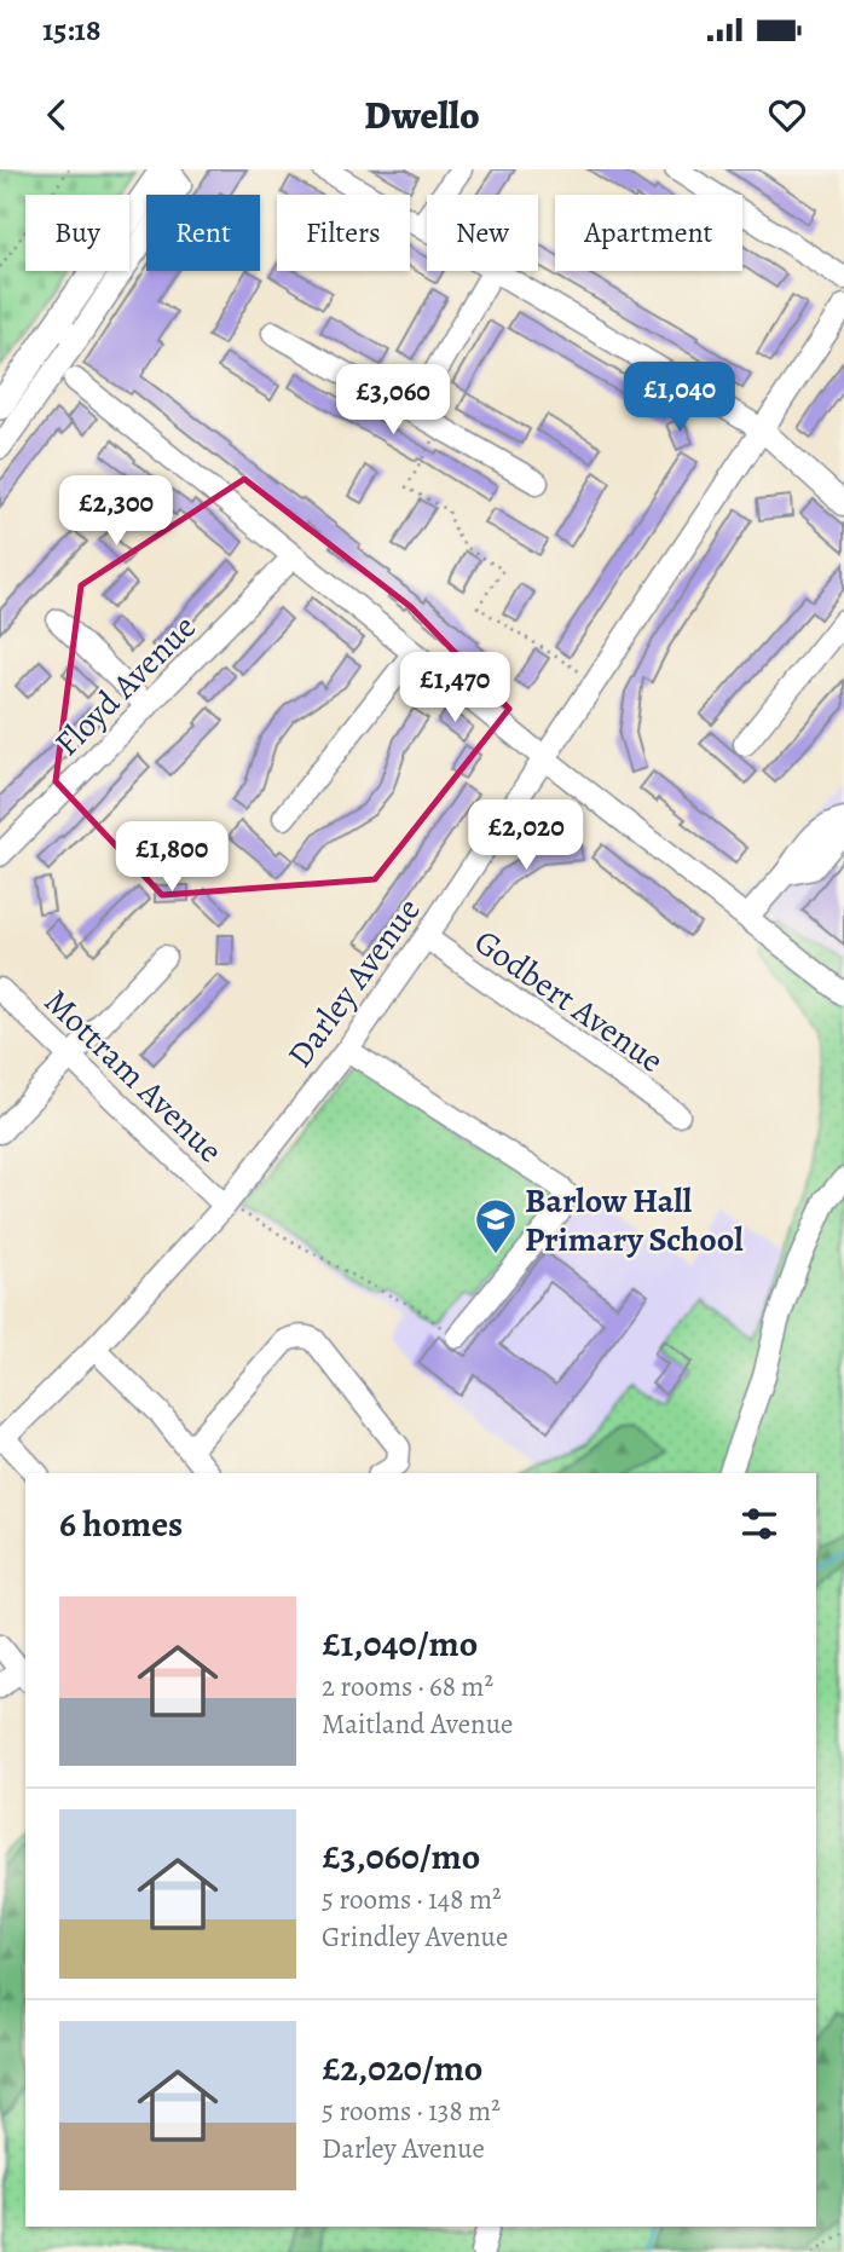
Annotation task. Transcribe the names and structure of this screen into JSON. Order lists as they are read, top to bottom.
{
  "streets": {
    "street": [
      "Floyd Avenue",
      "Darley Avenue",
      "Godbert Avenue",
      "Mottram Avenue"
    ]
  },
  "crossings": [
    ["Darley Avenue", "Godbert Avenue"],
    ["Darley Avenue", "Mottram Avenue"]
  ],
  "places": {
    "school or university": ["Barlow Hall Primary School"]
  },
  "page": {
    "status": "15:18",
    "header": "Dwello",
    "chip": [
      "Buy",
      "Rent",
      "Filters",
      "New",
      "Apartment"
    ],
    "price": [
      "£1,040",
      "£3,060",
      "£2,300",
      "£1,470",
      "£2,020",
      "£1,800"
    ],
    "heading": "6 homes",
    "list": [
      {
        "name": "£1,040/mo",
        "note": "2 rooms · 68 m² · Maitland Avenue"
      },
      {
        "name": "£3,060/mo",
        "note": "5 rooms · 148 m² · Grindley Avenue"
      },
      {
        "name": "£2,020/mo",
        "note": "5 rooms · 138 m² · Darley Avenue"
      }
    ]
  }
}
